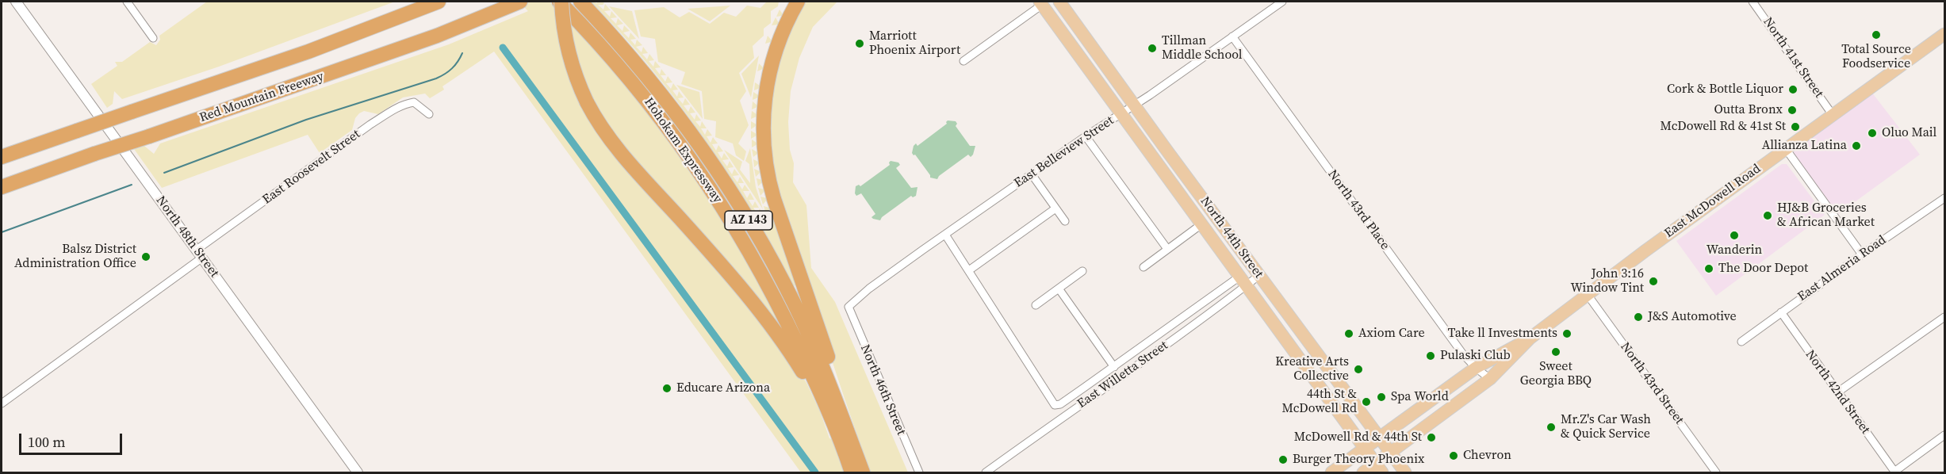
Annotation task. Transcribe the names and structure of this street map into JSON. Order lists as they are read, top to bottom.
{
  "streets": {
    "highway": ["Red Mountain Freeway", "Hohokam Expressway", "AZ 143"],
    "main road": ["East McDowell Road", "North 44th Street"],
    "street": [
      "North 41st Street",
      "East Belleview Street",
      "East Roosevelt Street",
      "North 43rd Place",
      "North 48th Street",
      "East Almeria Road",
      "East Willetta Street",
      "North 43rd Street",
      "North 46th Street",
      "North 42nd Street"
    ]
  },
  "crossings": [
    ["North 41st Street", "East McDowell Road"],
    ["East Belleview Street", "North 43rd Place"],
    ["East Belleview Street", "North 44th Street"],
    ["East Belleview Street", "North 46th Street"],
    ["East Roosevelt Street", "North 48th Street"],
    ["East McDowell Road", "North 43rd Place"],
    ["East McDowell Road", "North 44th Street"],
    ["East McDowell Road", "North 43rd Street"],
    ["North 44th Street", "East Willetta Street"],
    ["East Almeria Road", "North 42nd Street"]
  ],
  "places": [
    "Total Source Foodservice",
    "Marriott Phoenix Airport",
    "Tillman Middle School",
    "Cork & Bottle Liquor",
    "Outta Bronx",
    "McDowell Rd & 41st St",
    "Oluo Mail",
    "Allianza Latina",
    "HJ&B Groceries & African Market",
    "Wanderin",
    "Balsz District Administration Office",
    "The Door Depot",
    "John 3:16 Window Tint",
    "J&S Automotive",
    "Axiom Care",
    "Take ll Investments",
    "Sweet Georgia BBQ",
    "Pulaski Club",
    "Kreative Arts Collective",
    "Educare Arizona",
    "Spa World",
    "44th St & McDowell Rd",
    "Mr.Z's Car Wash & Quick Service",
    "McDowell Rd & 44th St",
    "Chevron",
    "Burger Theory Phoenix"
  ],
  "scale_bar": "100 m"
}
